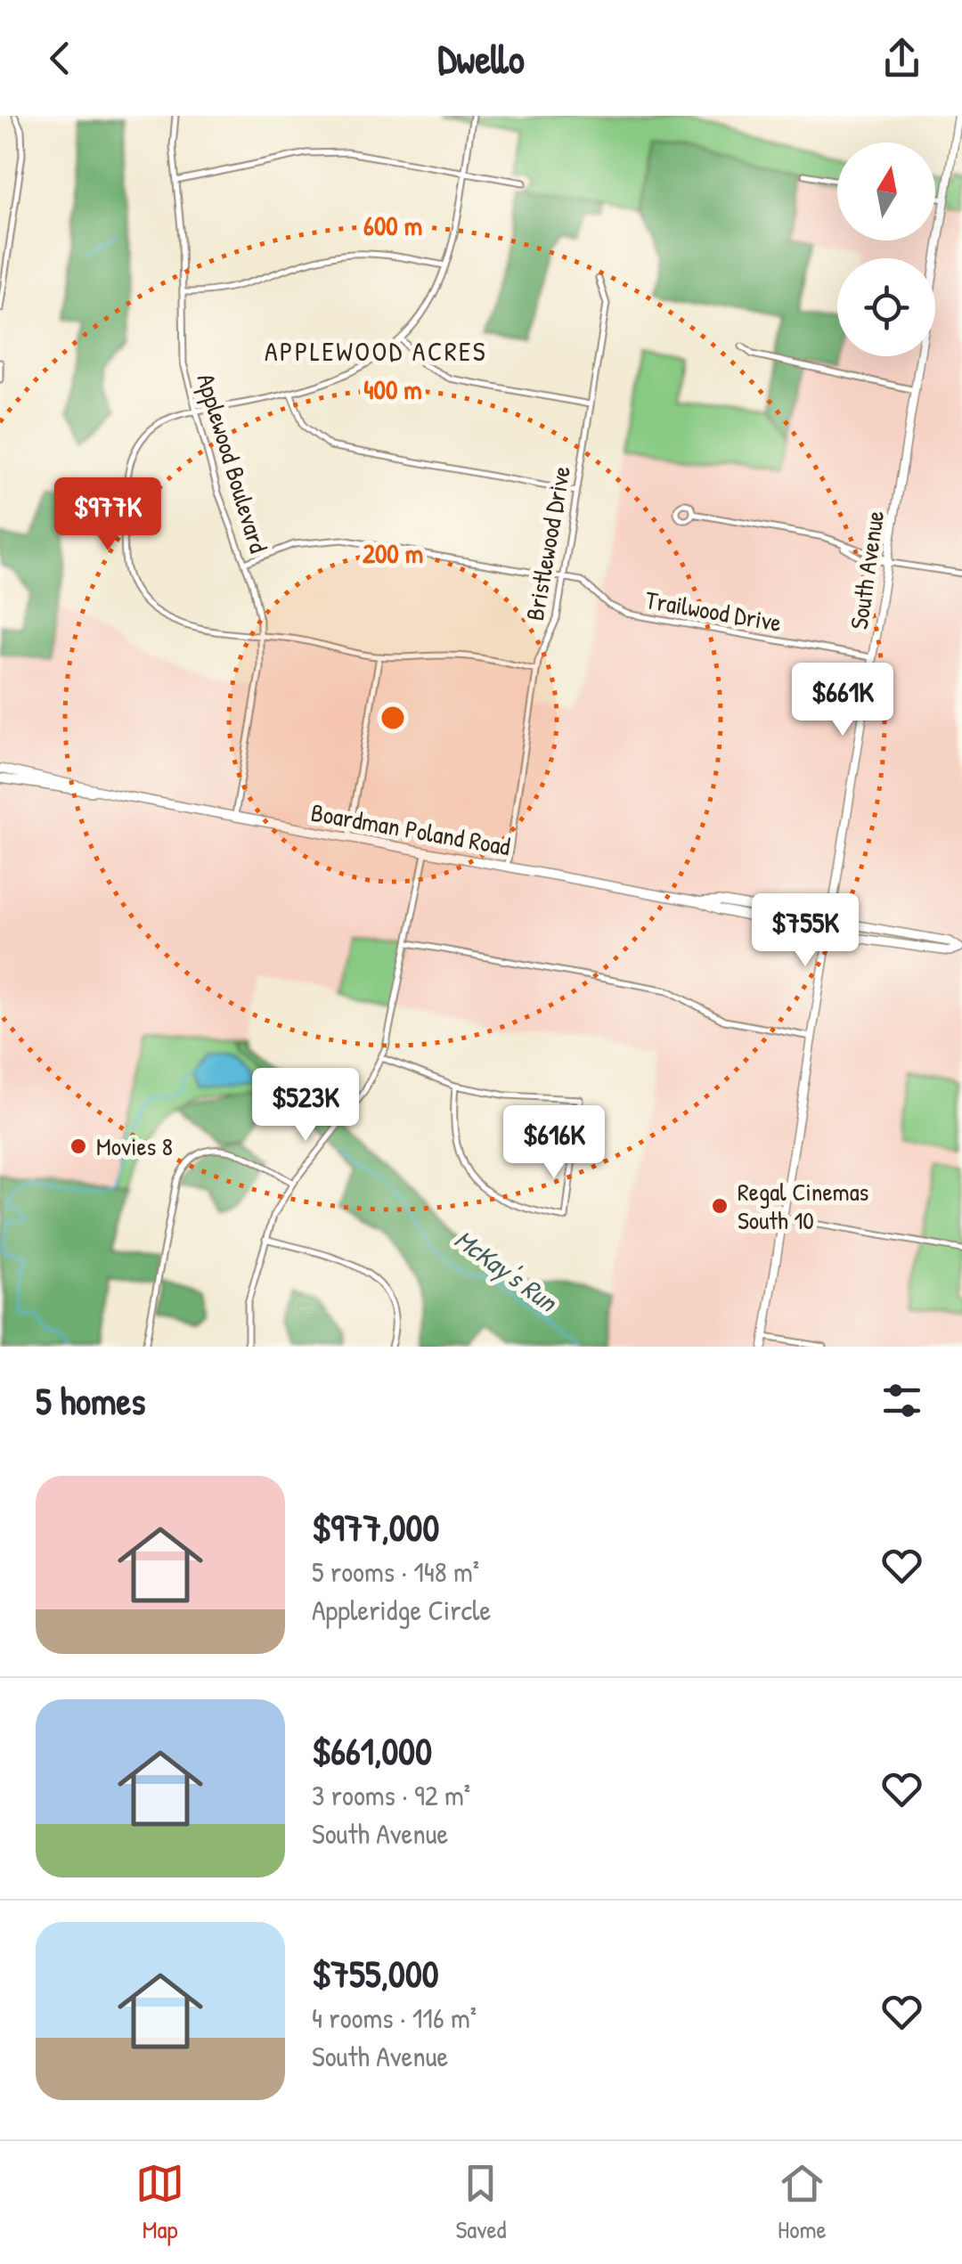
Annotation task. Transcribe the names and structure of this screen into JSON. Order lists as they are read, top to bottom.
{
  "streets": {
    "main road": ["South Avenue", "Boardman Poland Road"],
    "street": ["Applewood Boulevard", "Bristlewood Drive", "Trailwood Drive"]
  },
  "crossings": [
    ["Applewood Boulevard", "Trailwood Drive"],
    ["Applewood Boulevard", "Boardman Poland Road"],
    ["Bristlewood Drive", "Trailwood Drive"],
    ["Bristlewood Drive", "Boardman Poland Road"],
    ["South Avenue", "Trailwood Drive"],
    ["South Avenue", "Boardman Poland Road"]
  ],
  "districts": ["APPLEWOOD ACRES"],
  "water": ["McKay's Run"],
  "places": ["Movies 8", "Regal Cinemas South 10"],
  "north": "top",
  "page": {
    "header": "Dwello",
    "price": [
      "$977K",
      "$661K",
      "$755K",
      "$523K",
      "$616K"
    ],
    "heading": "5 homes",
    "list": [
      {
        "name": "$977,000",
        "note": "5 rooms · 148 m² · Appleridge Circle"
      },
      {
        "name": "$661,000",
        "note": "3 rooms · 92 m² · South Avenue"
      },
      {
        "name": "$755,000",
        "note": "4 rooms · 116 m² · South Avenue"
      }
    ],
    "tabs": ["Map", "Saved", "Home"]
  },
  "rings": ["600 m", "400 m", "200 m"]
}
